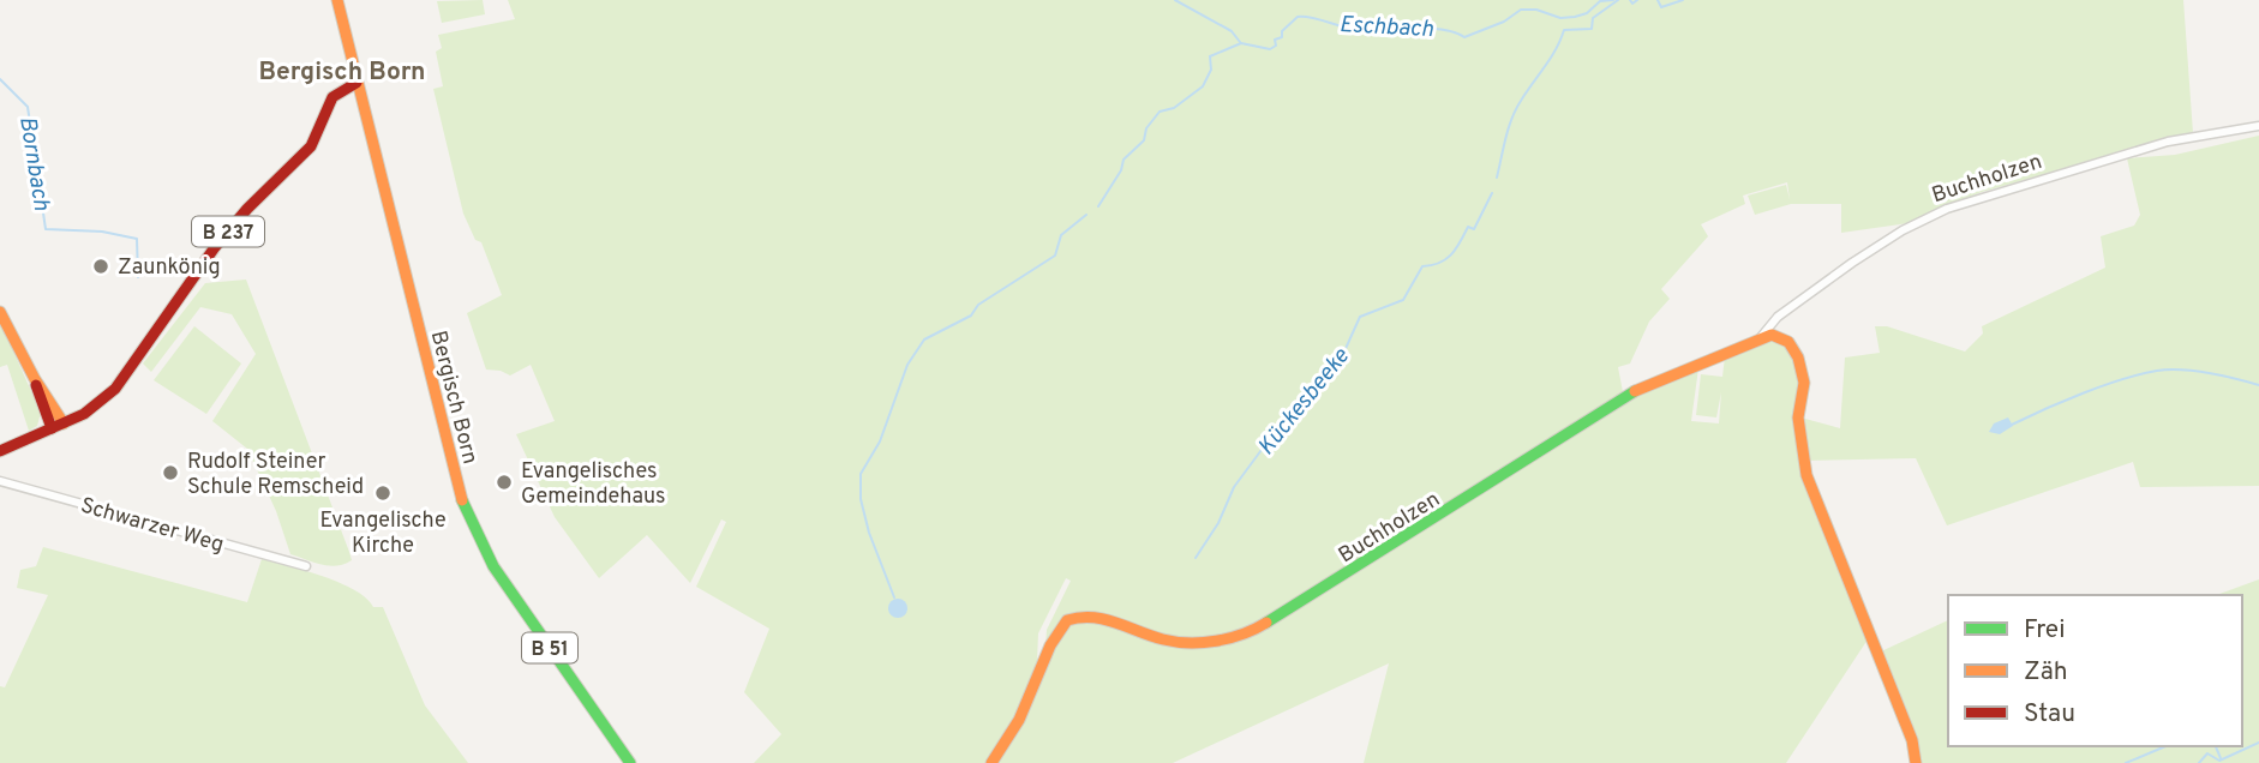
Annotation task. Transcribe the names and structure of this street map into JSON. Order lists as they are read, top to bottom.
{
  "streets": {
    "main road": [
      "Buchholzen",
      "B 237",
      "Bergisch Born",
      "B 51"
    ],
    "street": ["Schwarzer Weg"]
  },
  "crossings": [
    ["B 237", "Bergisch Born"]
  ],
  "districts": ["Bergisch Born"],
  "water": ["Eschbach", "Bornbach", "Kückesbeeke"],
  "places": [
    "Zaunkönig",
    "Rudolf Steiner Schule Remscheid",
    "Evangelisches Gemeindehaus",
    "Evangelische Kirche"
  ],
  "legend": ["Frei", "Zäh", "Stau"]
}
